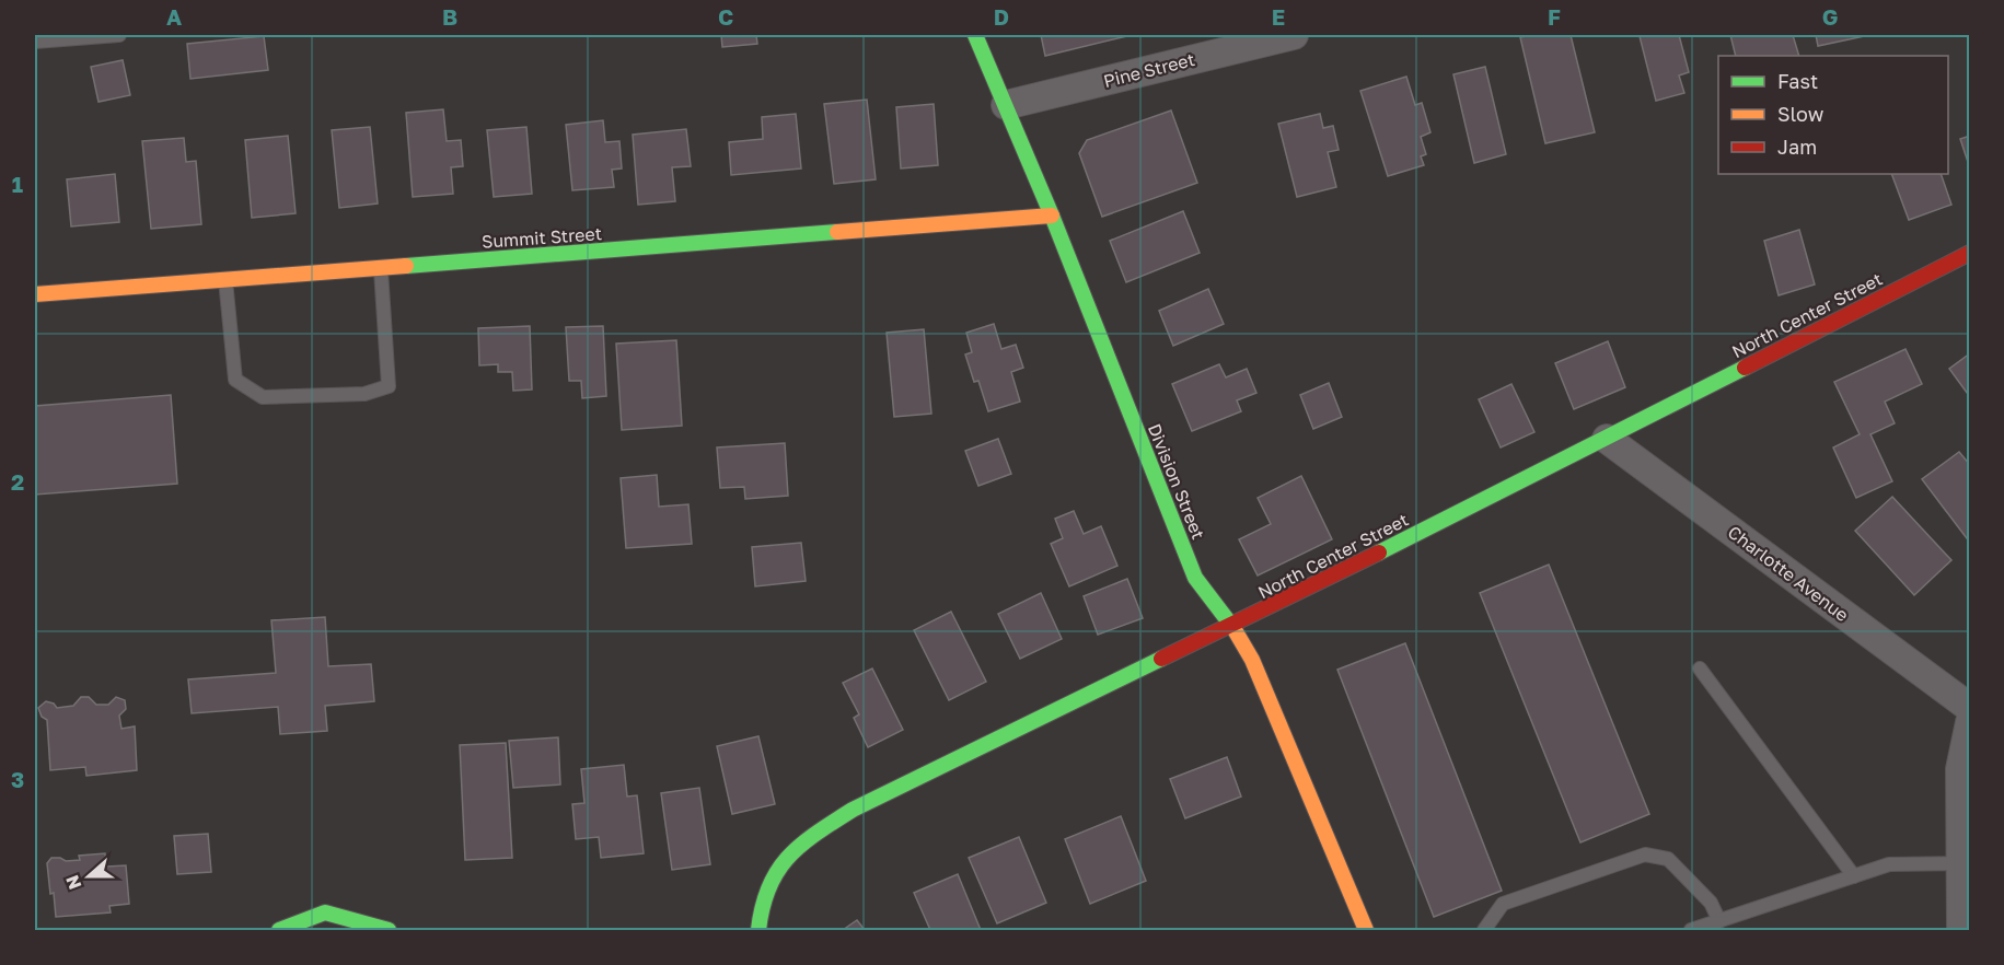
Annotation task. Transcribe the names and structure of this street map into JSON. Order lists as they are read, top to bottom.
{
  "streets": {
    "street": [
      "Pine Street",
      "Summit Street",
      "North Center Street",
      "Division Street",
      "Charlotte Avenue"
    ]
  },
  "crossings": [
    ["Pine Street", "Division Street"],
    ["Summit Street", "Division Street"],
    ["North Center Street", "Division Street"],
    ["North Center Street", "Charlotte Avenue"]
  ],
  "legend": ["Fast", "Slow", "Jam"],
  "north": "left",
  "grid": {
    "columns": [
      "A",
      "B",
      "C",
      "D",
      "E",
      "F",
      "G"
    ],
    "rows": ["1", "2", "3"]
  }
}
